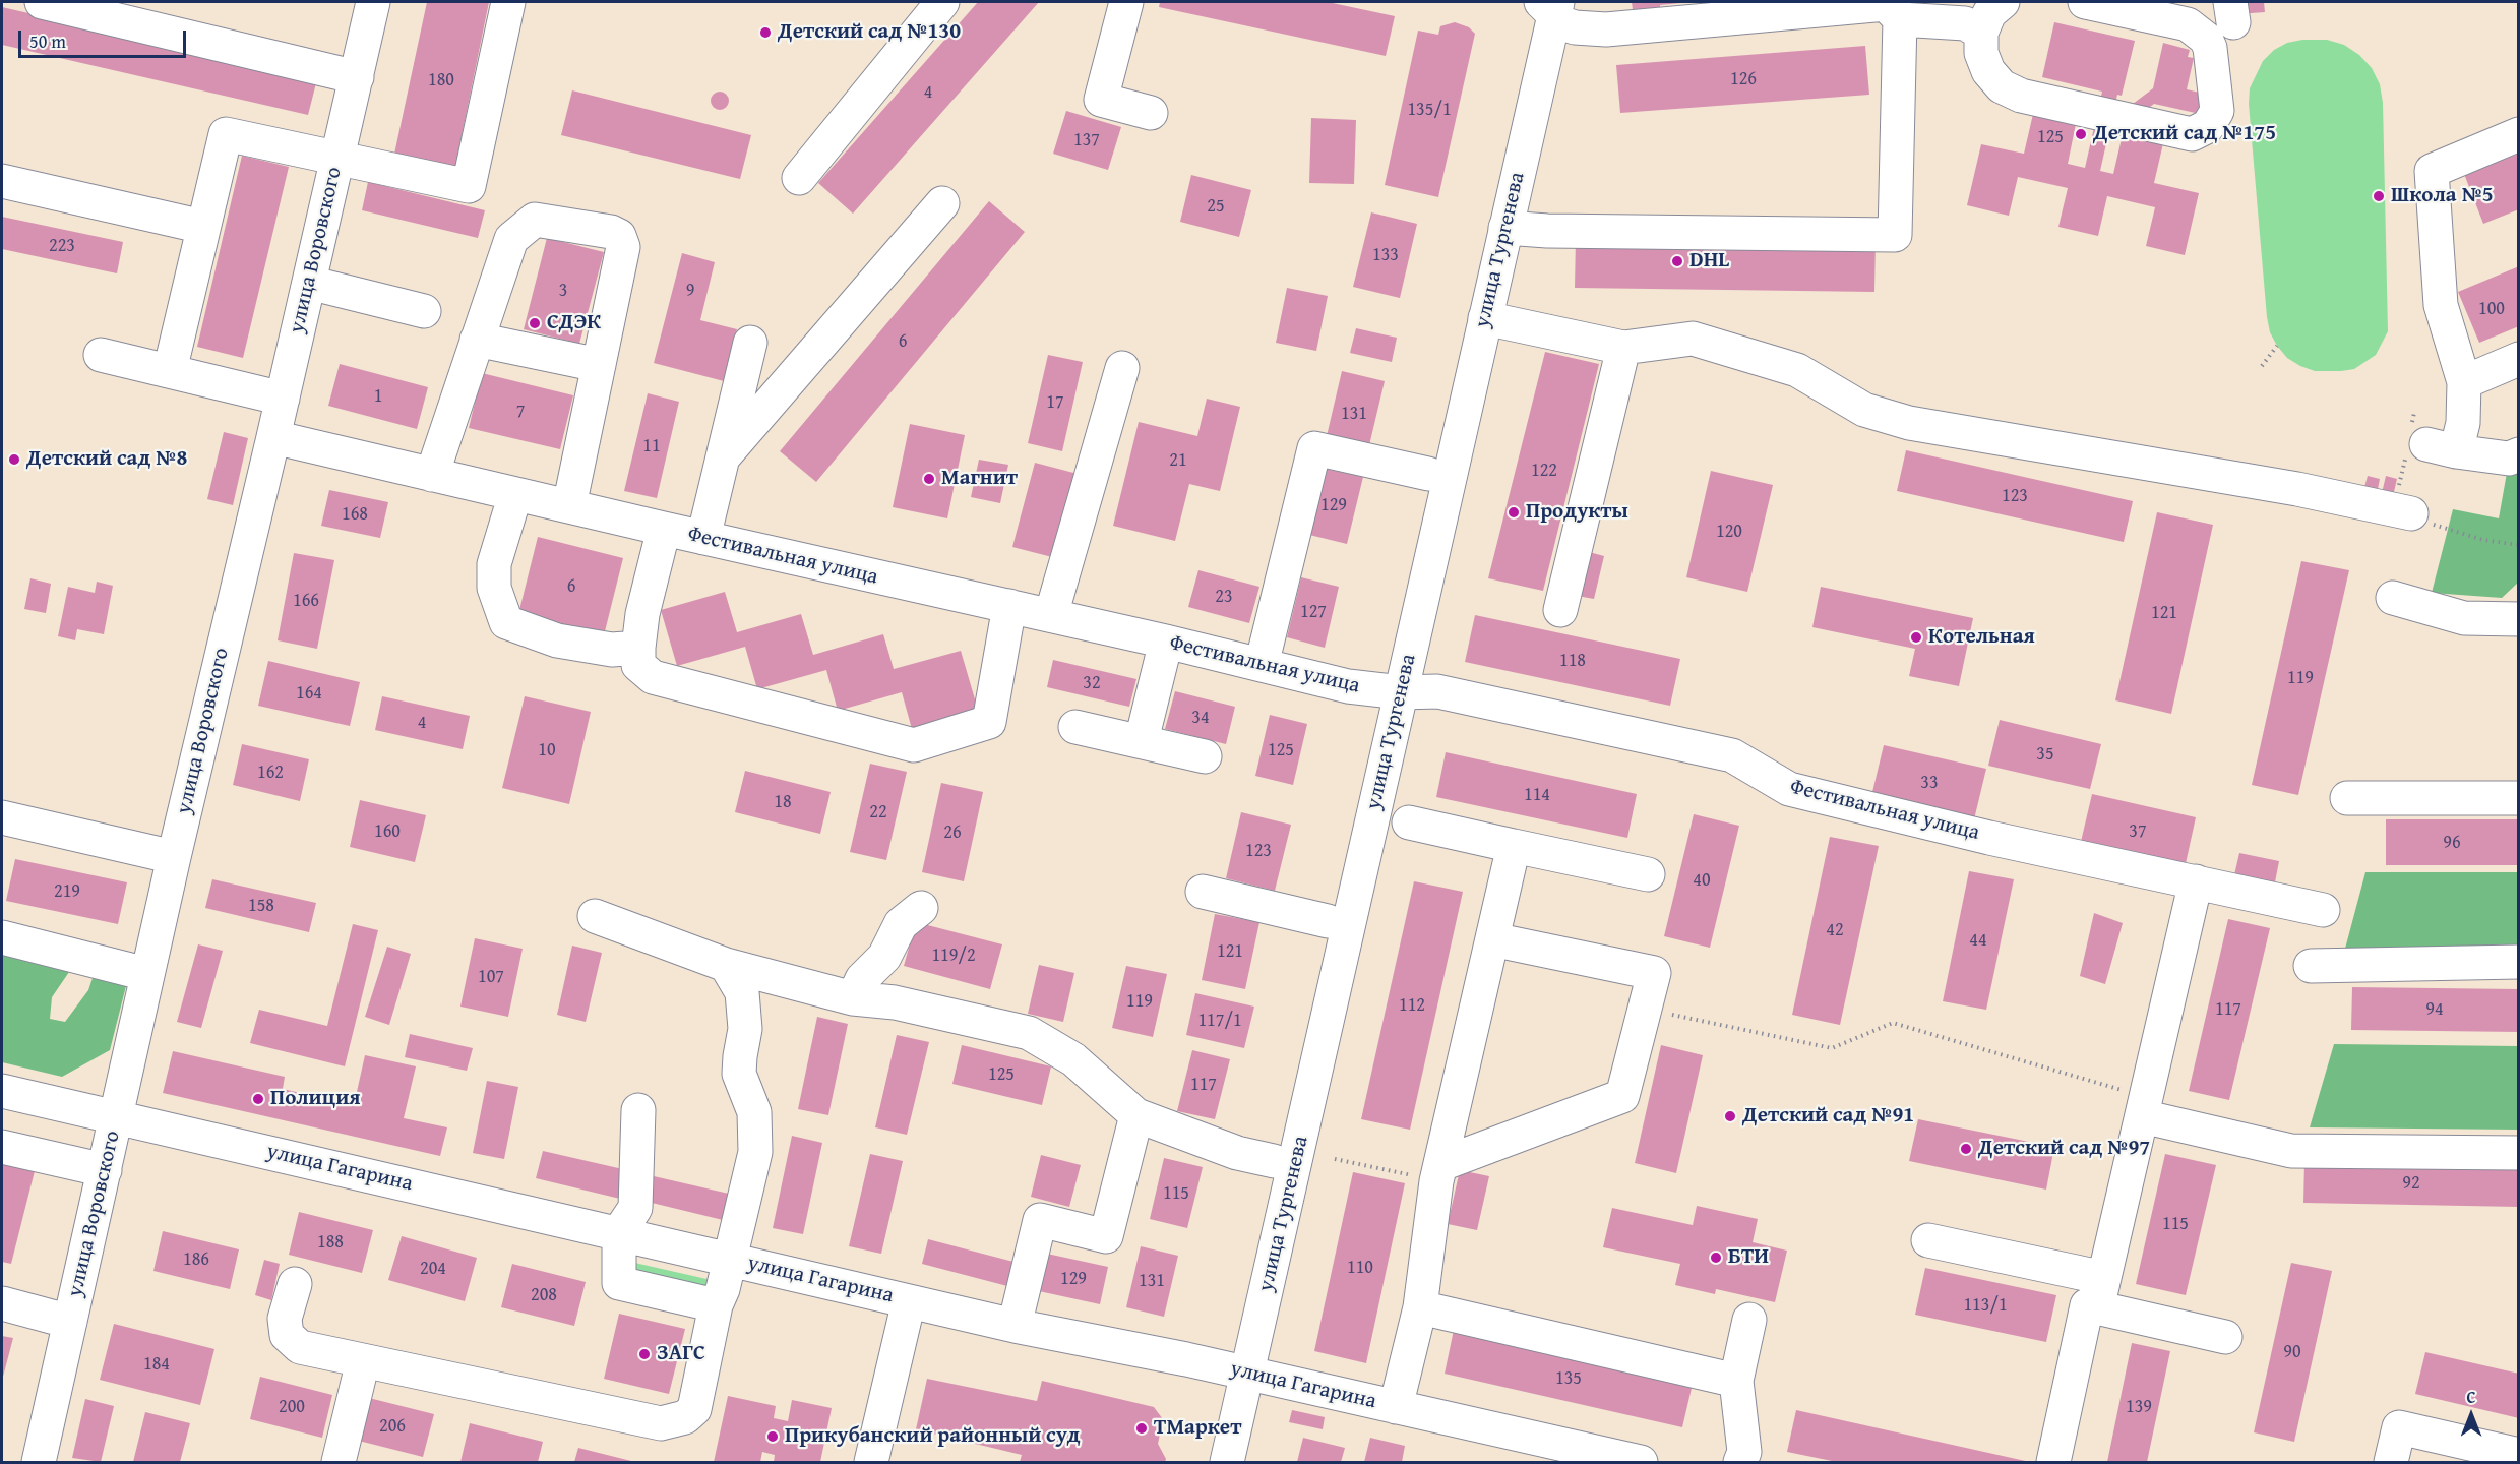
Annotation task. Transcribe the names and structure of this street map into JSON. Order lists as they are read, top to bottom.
{
  "streets": {
    "street": [
      "улица Воровского",
      "улица Тургенева",
      "Фестивальная улица",
      "улица Гагарина"
    ]
  },
  "crossings": [
    ["улица Воровского", "Фестивальная улица"],
    ["улица Воровского", "улица Гагарина"],
    ["улица Тургенева", "Фестивальная улица"],
    ["улица Тургенева", "улица Гагарина"]
  ],
  "places": [
    "Детский сад №130",
    "Детский сад №175",
    "Школа №5",
    "DHL",
    "СДЭК",
    "Детский сад №8",
    "Магнит",
    "Продукты",
    "Котельная",
    "Полиция",
    "Детский сад №91",
    "Детский сад №97",
    "БТИ",
    "ЗАГС",
    "ТМаркет",
    "Прикубанский районный суд"
  ],
  "house_numbers": [
    "126",
    "180",
    "4",
    "135/1",
    "125",
    "137",
    "25",
    "223",
    "133",
    "3",
    "9",
    "100",
    "6",
    "1",
    "17",
    "7",
    "131",
    "11",
    "21",
    "122",
    "123",
    "129",
    "168",
    "120",
    "6",
    "23",
    "166",
    "127",
    "121",
    "118",
    "119",
    "32",
    "164",
    "34",
    "4",
    "10",
    "125",
    "35",
    "162",
    "33",
    "114",
    "18",
    "22",
    "160",
    "37",
    "26",
    "96",
    "123",
    "40",
    "219",
    "158",
    "42",
    "44",
    "121",
    "119/2",
    "107",
    "119",
    "112",
    "117",
    "94",
    "117/1",
    "125",
    "117",
    "92",
    "115",
    "115",
    "188",
    "186",
    "110",
    "204",
    "129",
    "131",
    "208",
    "113/1",
    "90",
    "184",
    "135",
    "200",
    "139",
    "206"
  ],
  "scale_bar": "50 m",
  "north": "top"
}
